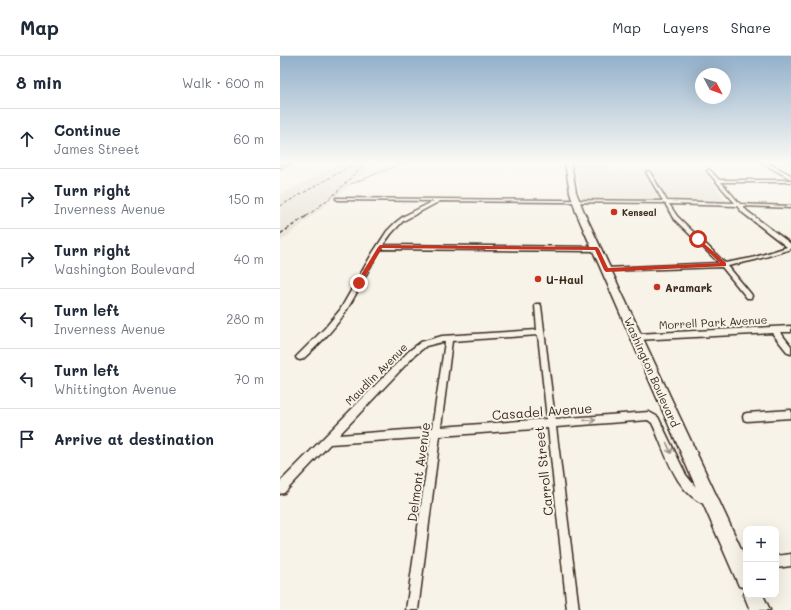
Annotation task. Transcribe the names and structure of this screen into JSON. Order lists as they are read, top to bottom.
{
  "streets": {
    "main road": ["Washington Boulevard"],
    "street": [
      "Morrell Park Avenue",
      "Maudlin Avenue",
      "Casadel Avenue",
      "Carroll Street",
      "Delmont Avenue"
    ]
  },
  "crossings": [
    ["Morrell Park Avenue", "Washington Boulevard"],
    ["Washington Boulevard", "Casadel Avenue"],
    ["Maudlin Avenue", "Casadel Avenue"],
    ["Maudlin Avenue", "Carroll Street"],
    ["Maudlin Avenue", "Delmont Avenue"],
    ["Casadel Avenue", "Carroll Street"],
    ["Casadel Avenue", "Delmont Avenue"]
  ],
  "one_way": ["Casadel Avenue"],
  "places": ["Kenseal", "U-Haul", "Aramark"],
  "north": "bottom right",
  "page": {
    "header": "Map",
    "nav": ["Map", "Layers", "Share"],
    "heading": ["8 min", "Walk · 600 m"],
    "list": [
      ["Continue", "James Street", "60 m"],
      ["Turn right", "Inverness Avenue", "150 m"],
      ["Turn right", "Washington Boulevard", "40 m"],
      ["Turn left", "Inverness Avenue", "280 m"],
      ["Turn left", "Whittington Avenue", "70 m"],
      "Arrive at destination"
    ],
    "map_buttons": ["+", "−"]
  }
}
